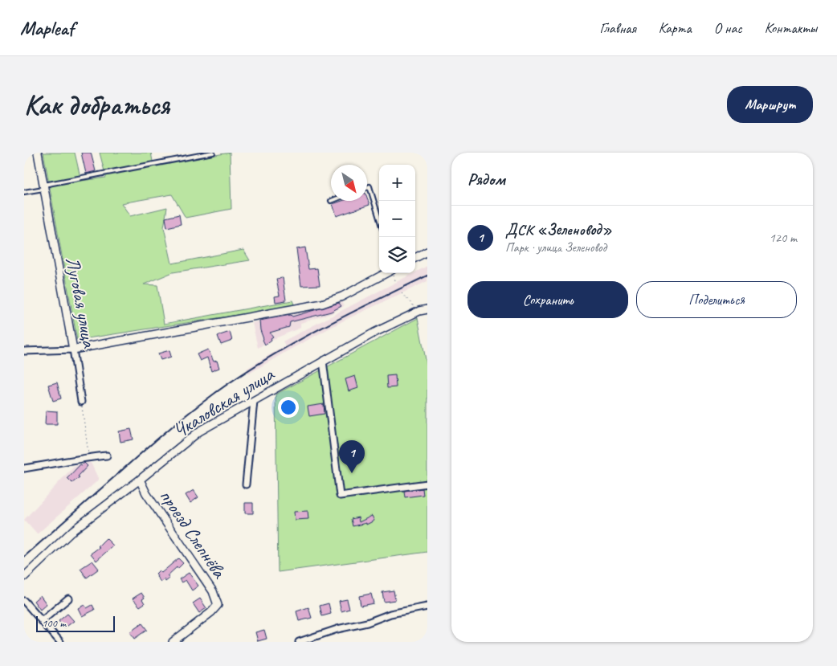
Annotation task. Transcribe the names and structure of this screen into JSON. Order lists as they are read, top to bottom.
{
  "streets": {
    "street": ["Луговая улица", "Чкаловская улица", "проезд Слепнёва"]
  },
  "crossings": [
    ["Чкаловская улица", "проезд Слепнёва"]
  ],
  "scale_bar": "100 m",
  "north": "bottom right",
  "page": {
    "header": "Mapleaf",
    "nav": [
      "Главная",
      "Карта",
      "О нас",
      "Контакты"
    ],
    "buttons": [
      "Маршрут",
      ["Сохранить", "Поделиться"]
    ],
    "title": "Как добраться",
    "heading": "Рядом",
    "map_buttons": ["+", "−"],
    "list": [
      {
        "mark": "1",
        "name": "ДСК «Зеленовод»",
        "note": "Парк · улица Зеленовод",
        "value": "120 m"
      }
    ],
    "pins": "1",
    "scale": "100 m"
  }
}
